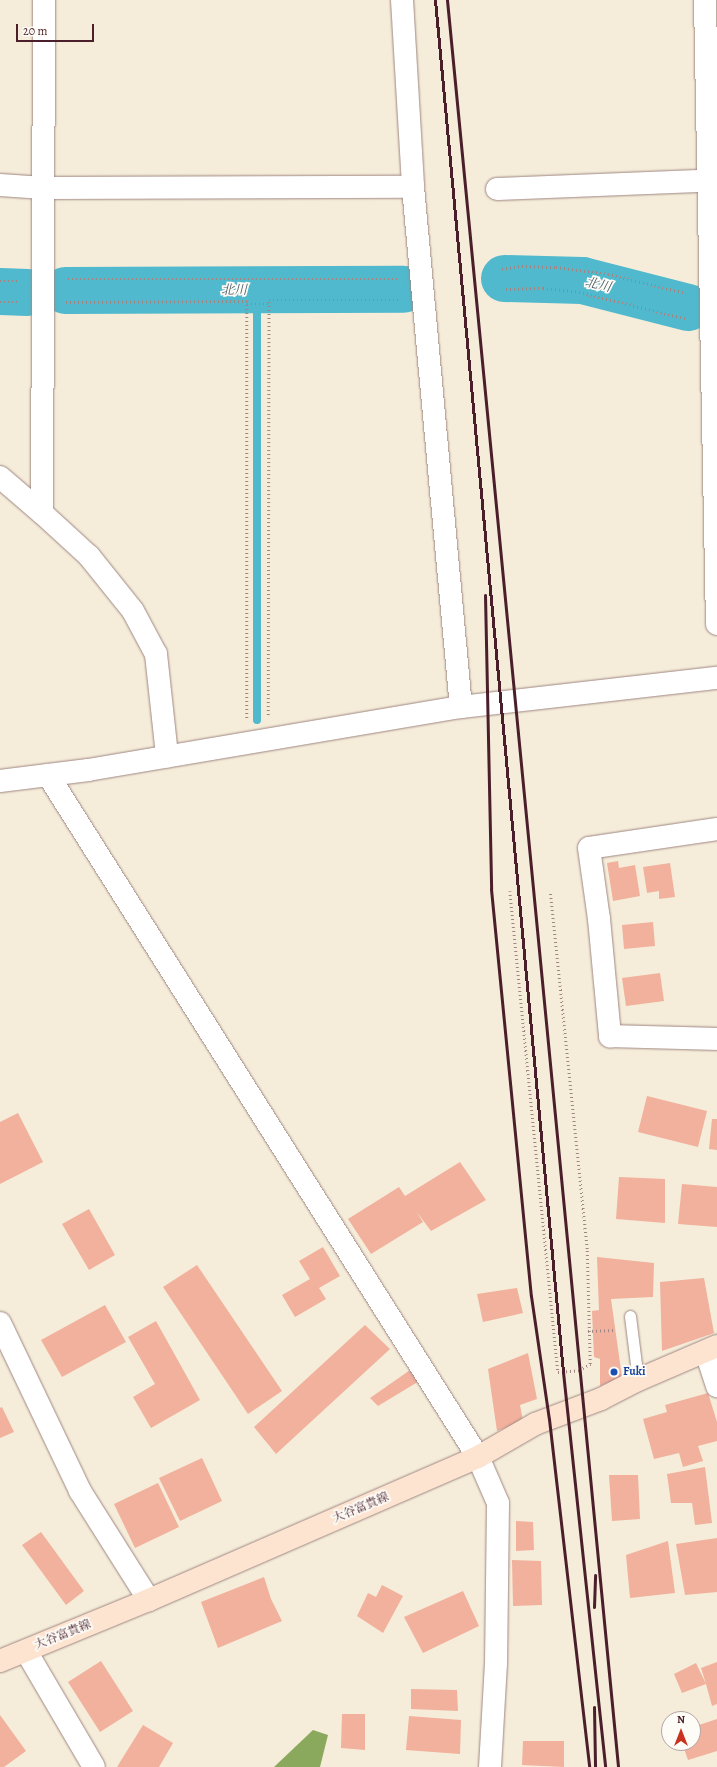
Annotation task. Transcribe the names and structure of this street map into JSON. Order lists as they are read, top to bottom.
{
  "streets": {
    "main road": ["大谷富貴線"]
  },
  "water": ["北川"],
  "places": ["Fuki"],
  "scale_bar": "20 m",
  "north": "top"
}
